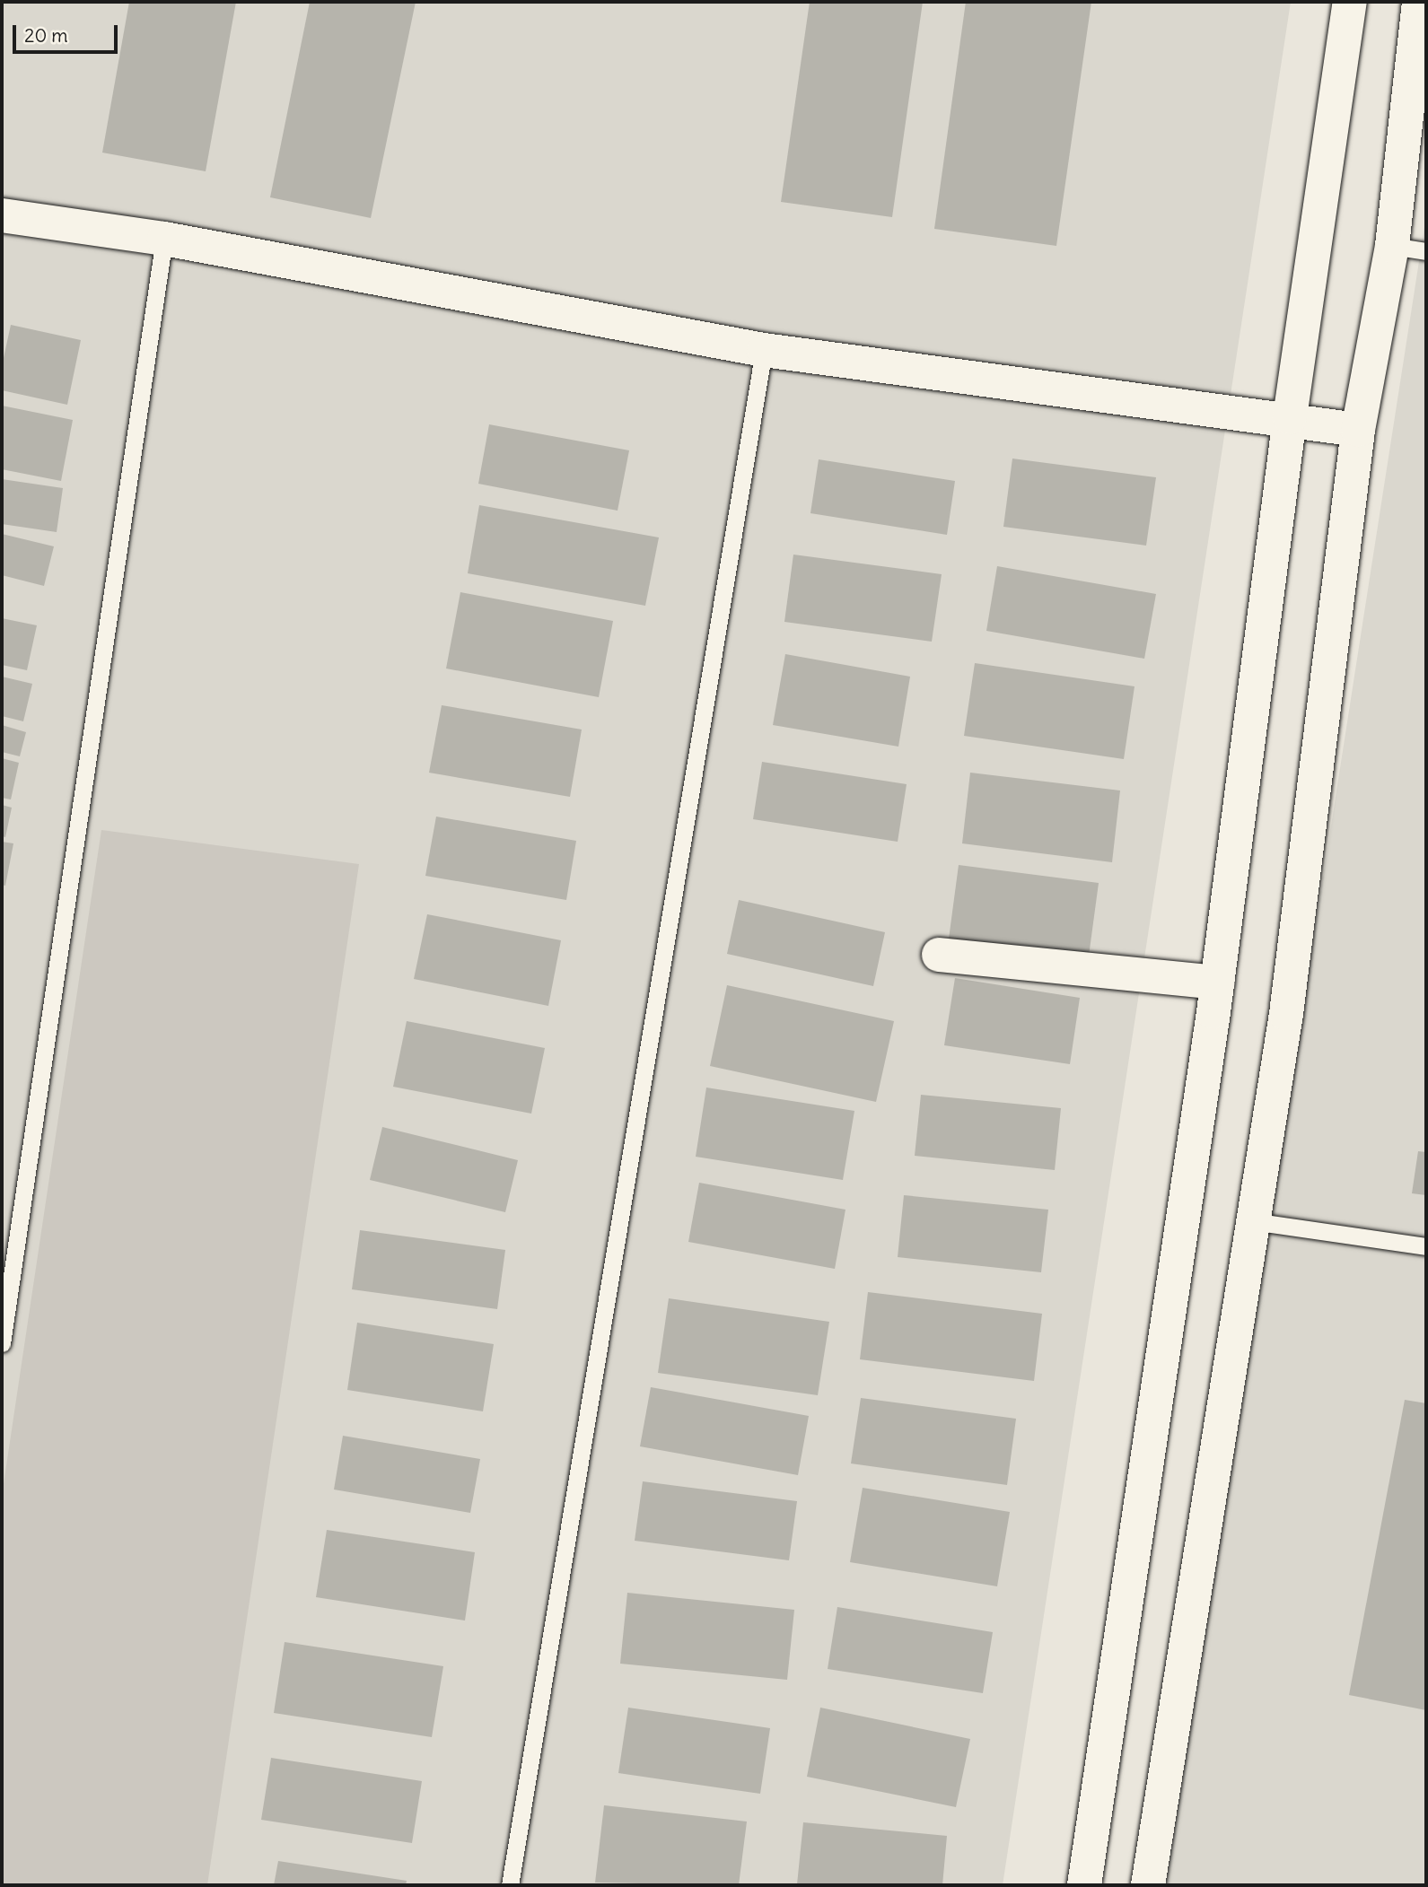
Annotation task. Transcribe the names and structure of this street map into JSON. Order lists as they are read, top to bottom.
{
  "scale_bar": "20 m"
}
